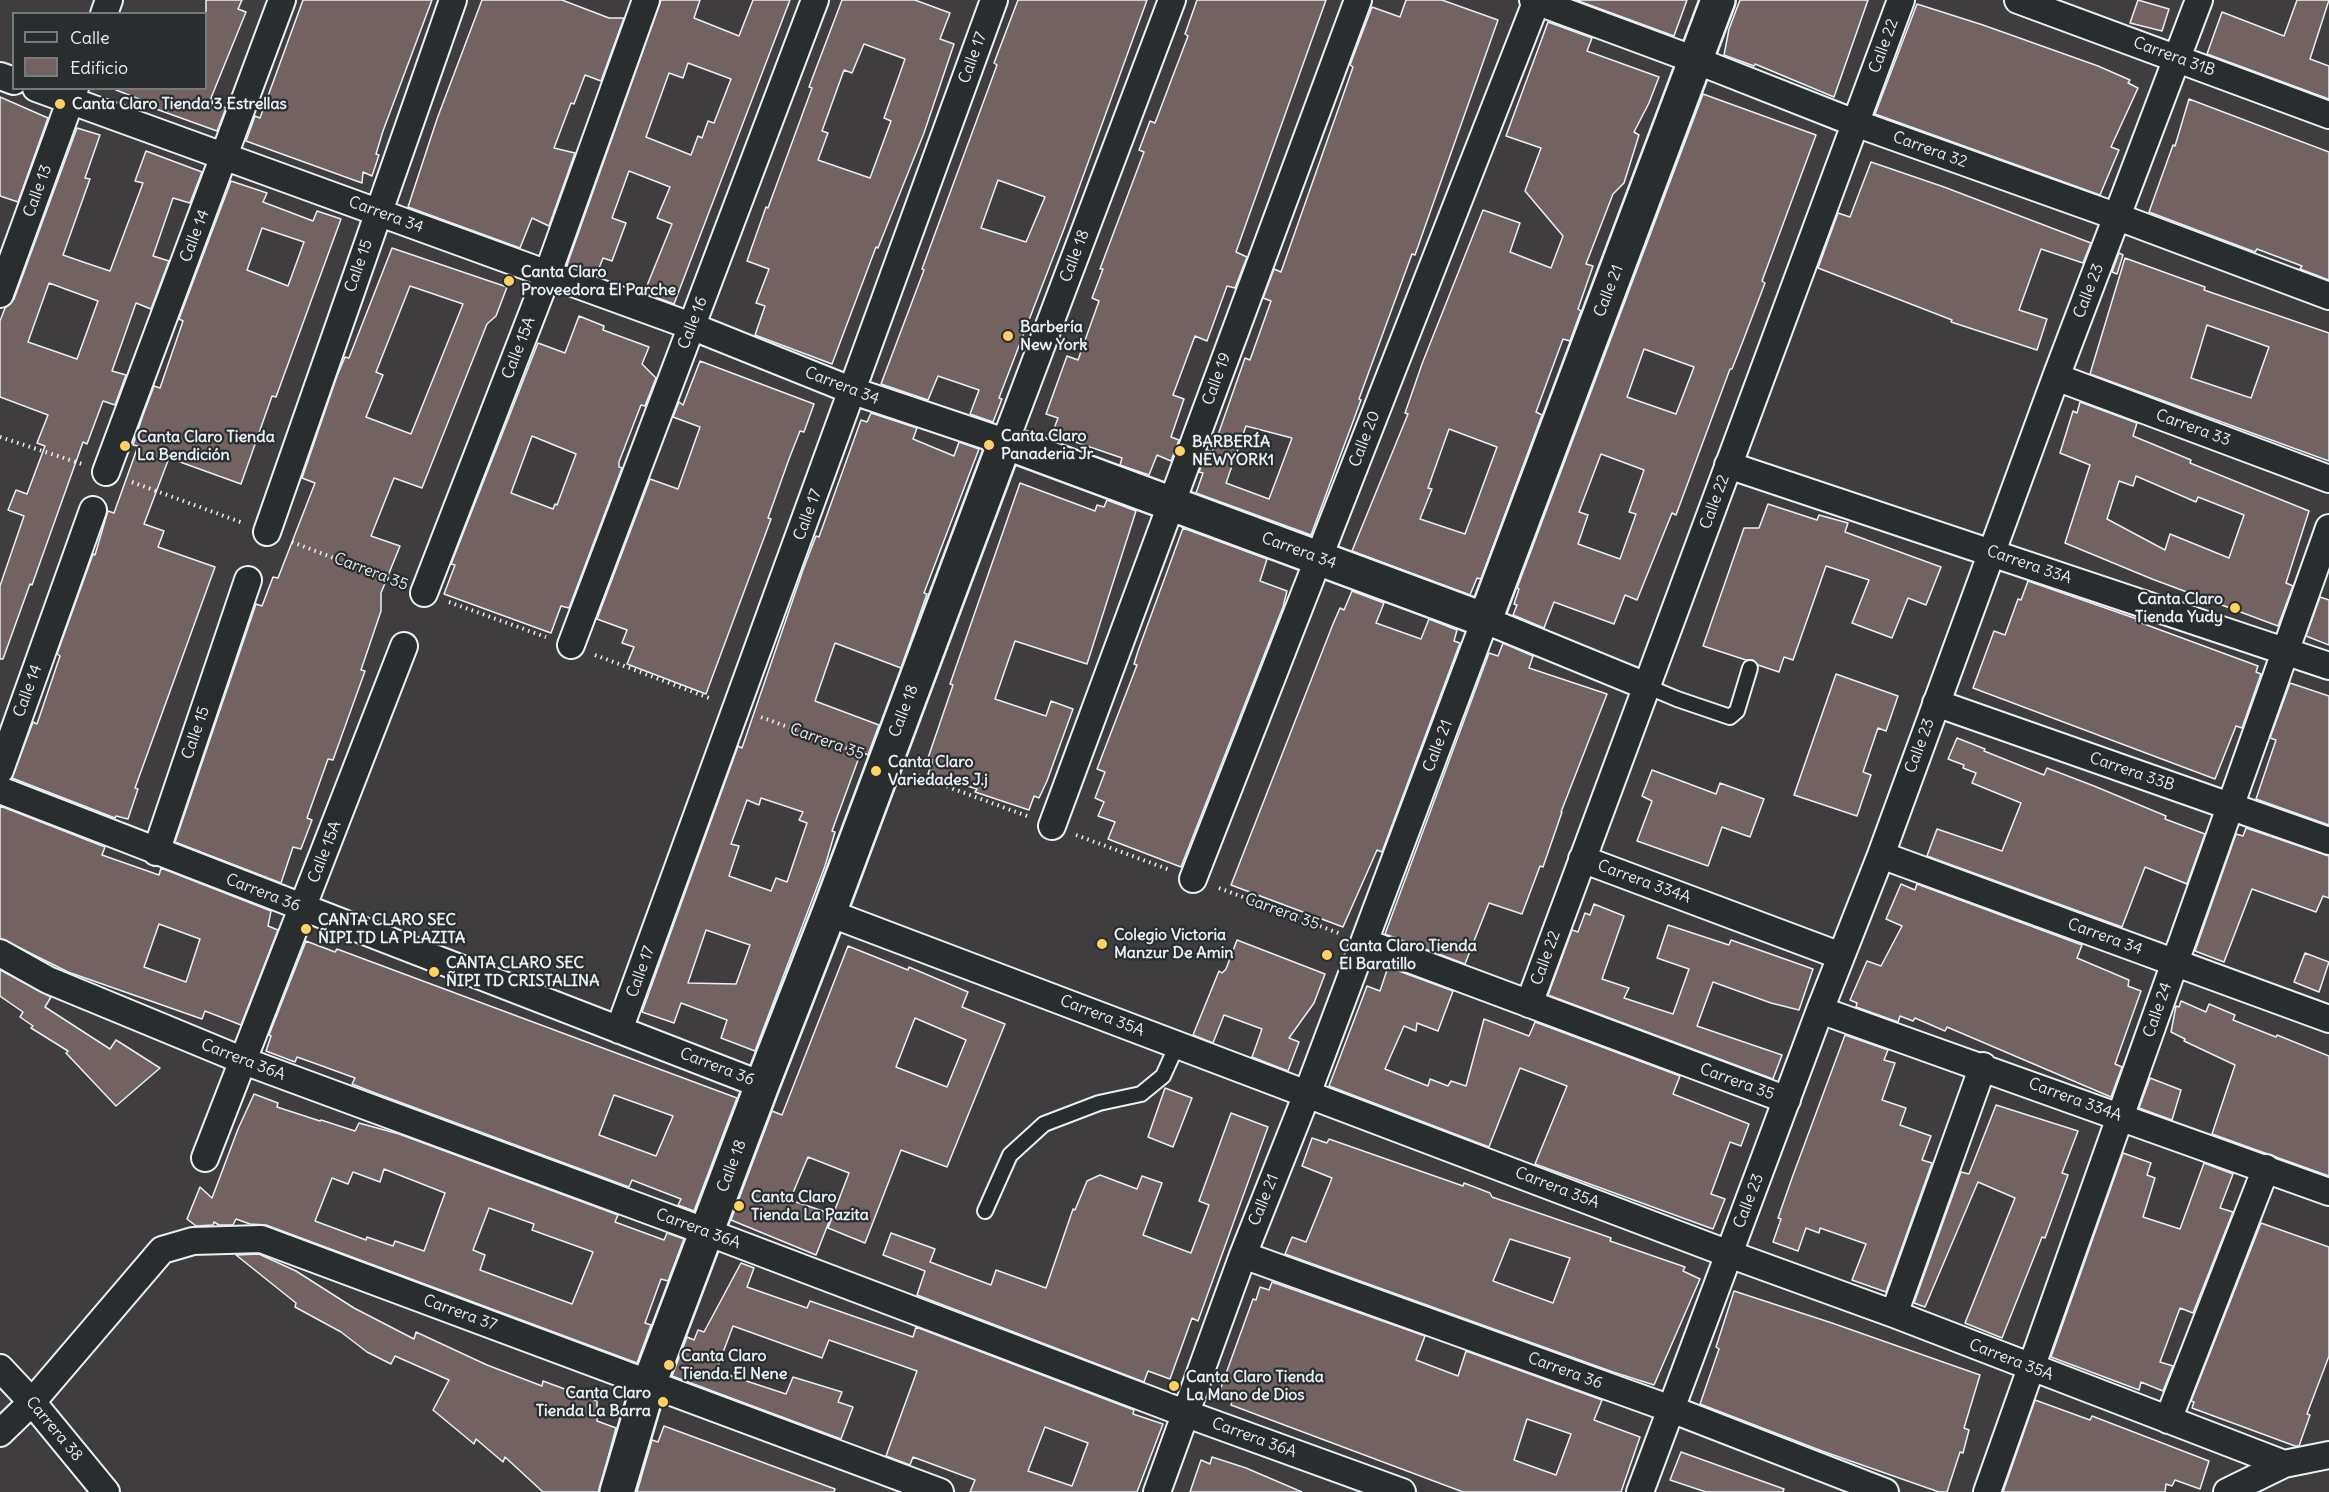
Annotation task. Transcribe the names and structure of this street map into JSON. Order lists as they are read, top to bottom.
{
  "streets": {
    "street": [
      "Calle 22",
      "Carrera 31B",
      "Calle 17",
      "Carrera 32",
      "Calle 13",
      "Carrera 34",
      "Calle 14",
      "Calle 18",
      "Calle 15",
      "Calle 21",
      "Calle 23",
      "Calle 16",
      "Calle 15A",
      "Calle 19",
      "Carrera 33",
      "Calle 20",
      "Carrera 33A",
      "Carrera 35",
      "Carrera 33B",
      "Carrera 334A",
      "Carrera 36",
      "Calle 24",
      "Carrera 35A",
      "Carrera 36A",
      "Carrera 37",
      "Carrera 38"
    ]
  },
  "crossings": [
    ["Calle 22", "Carrera 32"],
    ["Calle 22", "Carrera 34"],
    ["Calle 22", "Carrera 33A"],
    ["Calle 22", "Carrera 35"],
    ["Calle 22", "Carrera 334A"],
    ["Carrera 31B", "Calle 23"],
    ["Calle 17", "Carrera 34"],
    ["Calle 17", "Carrera 35"],
    ["Calle 17", "Carrera 36"],
    ["Carrera 32", "Calle 21"],
    ["Carrera 32", "Calle 23"],
    ["Carrera 32", "Calle 20"],
    ["Calle 13", "Carrera 34"],
    ["Carrera 34", "Calle 14"],
    ["Carrera 34", "Calle 18"],
    ["Carrera 34", "Calle 15"],
    ["Carrera 34", "Calle 21"],
    ["Carrera 34", "Calle 23"],
    ["Carrera 34", "Calle 16"],
    ["Carrera 34", "Calle 15A"],
    ["Carrera 34", "Calle 19"],
    ["Carrera 34", "Calle 20"],
    ["Carrera 34", "Calle 24"],
    ["Calle 14", "Carrera 35"],
    ["Calle 18", "Carrera 35"],
    ["Calle 18", "Carrera 36"],
    ["Calle 18", "Carrera 35A"],
    ["Calle 18", "Carrera 36A"],
    ["Calle 18", "Carrera 37"],
    ["Calle 15", "Carrera 35"],
    ["Calle 15", "Carrera 36"],
    ["Calle 21", "Carrera 35"],
    ["Calle 21", "Carrera 36"],
    ["Calle 21", "Carrera 35A"],
    ["Calle 21", "Carrera 36A"],
    ["Calle 23", "Carrera 33"],
    ["Calle 23", "Carrera 33A"],
    ["Calle 23", "Carrera 35"],
    ["Calle 23", "Carrera 33B"],
    ["Calle 23", "Carrera 334A"],
    ["Calle 23", "Carrera 36"],
    ["Calle 23", "Carrera 35A"],
    ["Calle 16", "Carrera 35"],
    ["Calle 15A", "Carrera 35"],
    ["Calle 15A", "Carrera 36"],
    ["Calle 15A", "Carrera 36A"],
    ["Calle 19", "Carrera 35"],
    ["Calle 20", "Carrera 35"],
    ["Carrera 33A", "Calle 24"],
    ["Carrera 33B", "Calle 24"],
    ["Carrera 334A", "Calle 24"],
    ["Calle 24", "Carrera 35A"],
    ["Carrera 37", "Carrera 38"]
  ],
  "places": [
    "Canta Claro Tienda 3 Estrellas",
    "Canta Claro Proveedora El Parche",
    "Barbería New York",
    "Canta Claro Panaderia Jr",
    "Canta Claro Tienda La Bendición",
    "BARBERÍA NEWYORK1",
    "Canta Claro Tienda Yudy",
    "Canta Claro Variedades J.j",
    "CANTA CLARO SEC ÑIPI TD LA PLAZITA",
    "Colegio Victoria Manzur De Amin",
    "Canta Claro Tienda El Baratillo",
    "CANTA CLARO SEC ÑIPI TD CRISTALINA",
    "Canta Claro Tienda La Pazita",
    "Canta Claro Tienda El Nene",
    "Canta Claro Tienda La Mano de Dios",
    "Canta Claro Tienda La Barra"
  ],
  "legend": ["Calle", "Edificio"]
}
